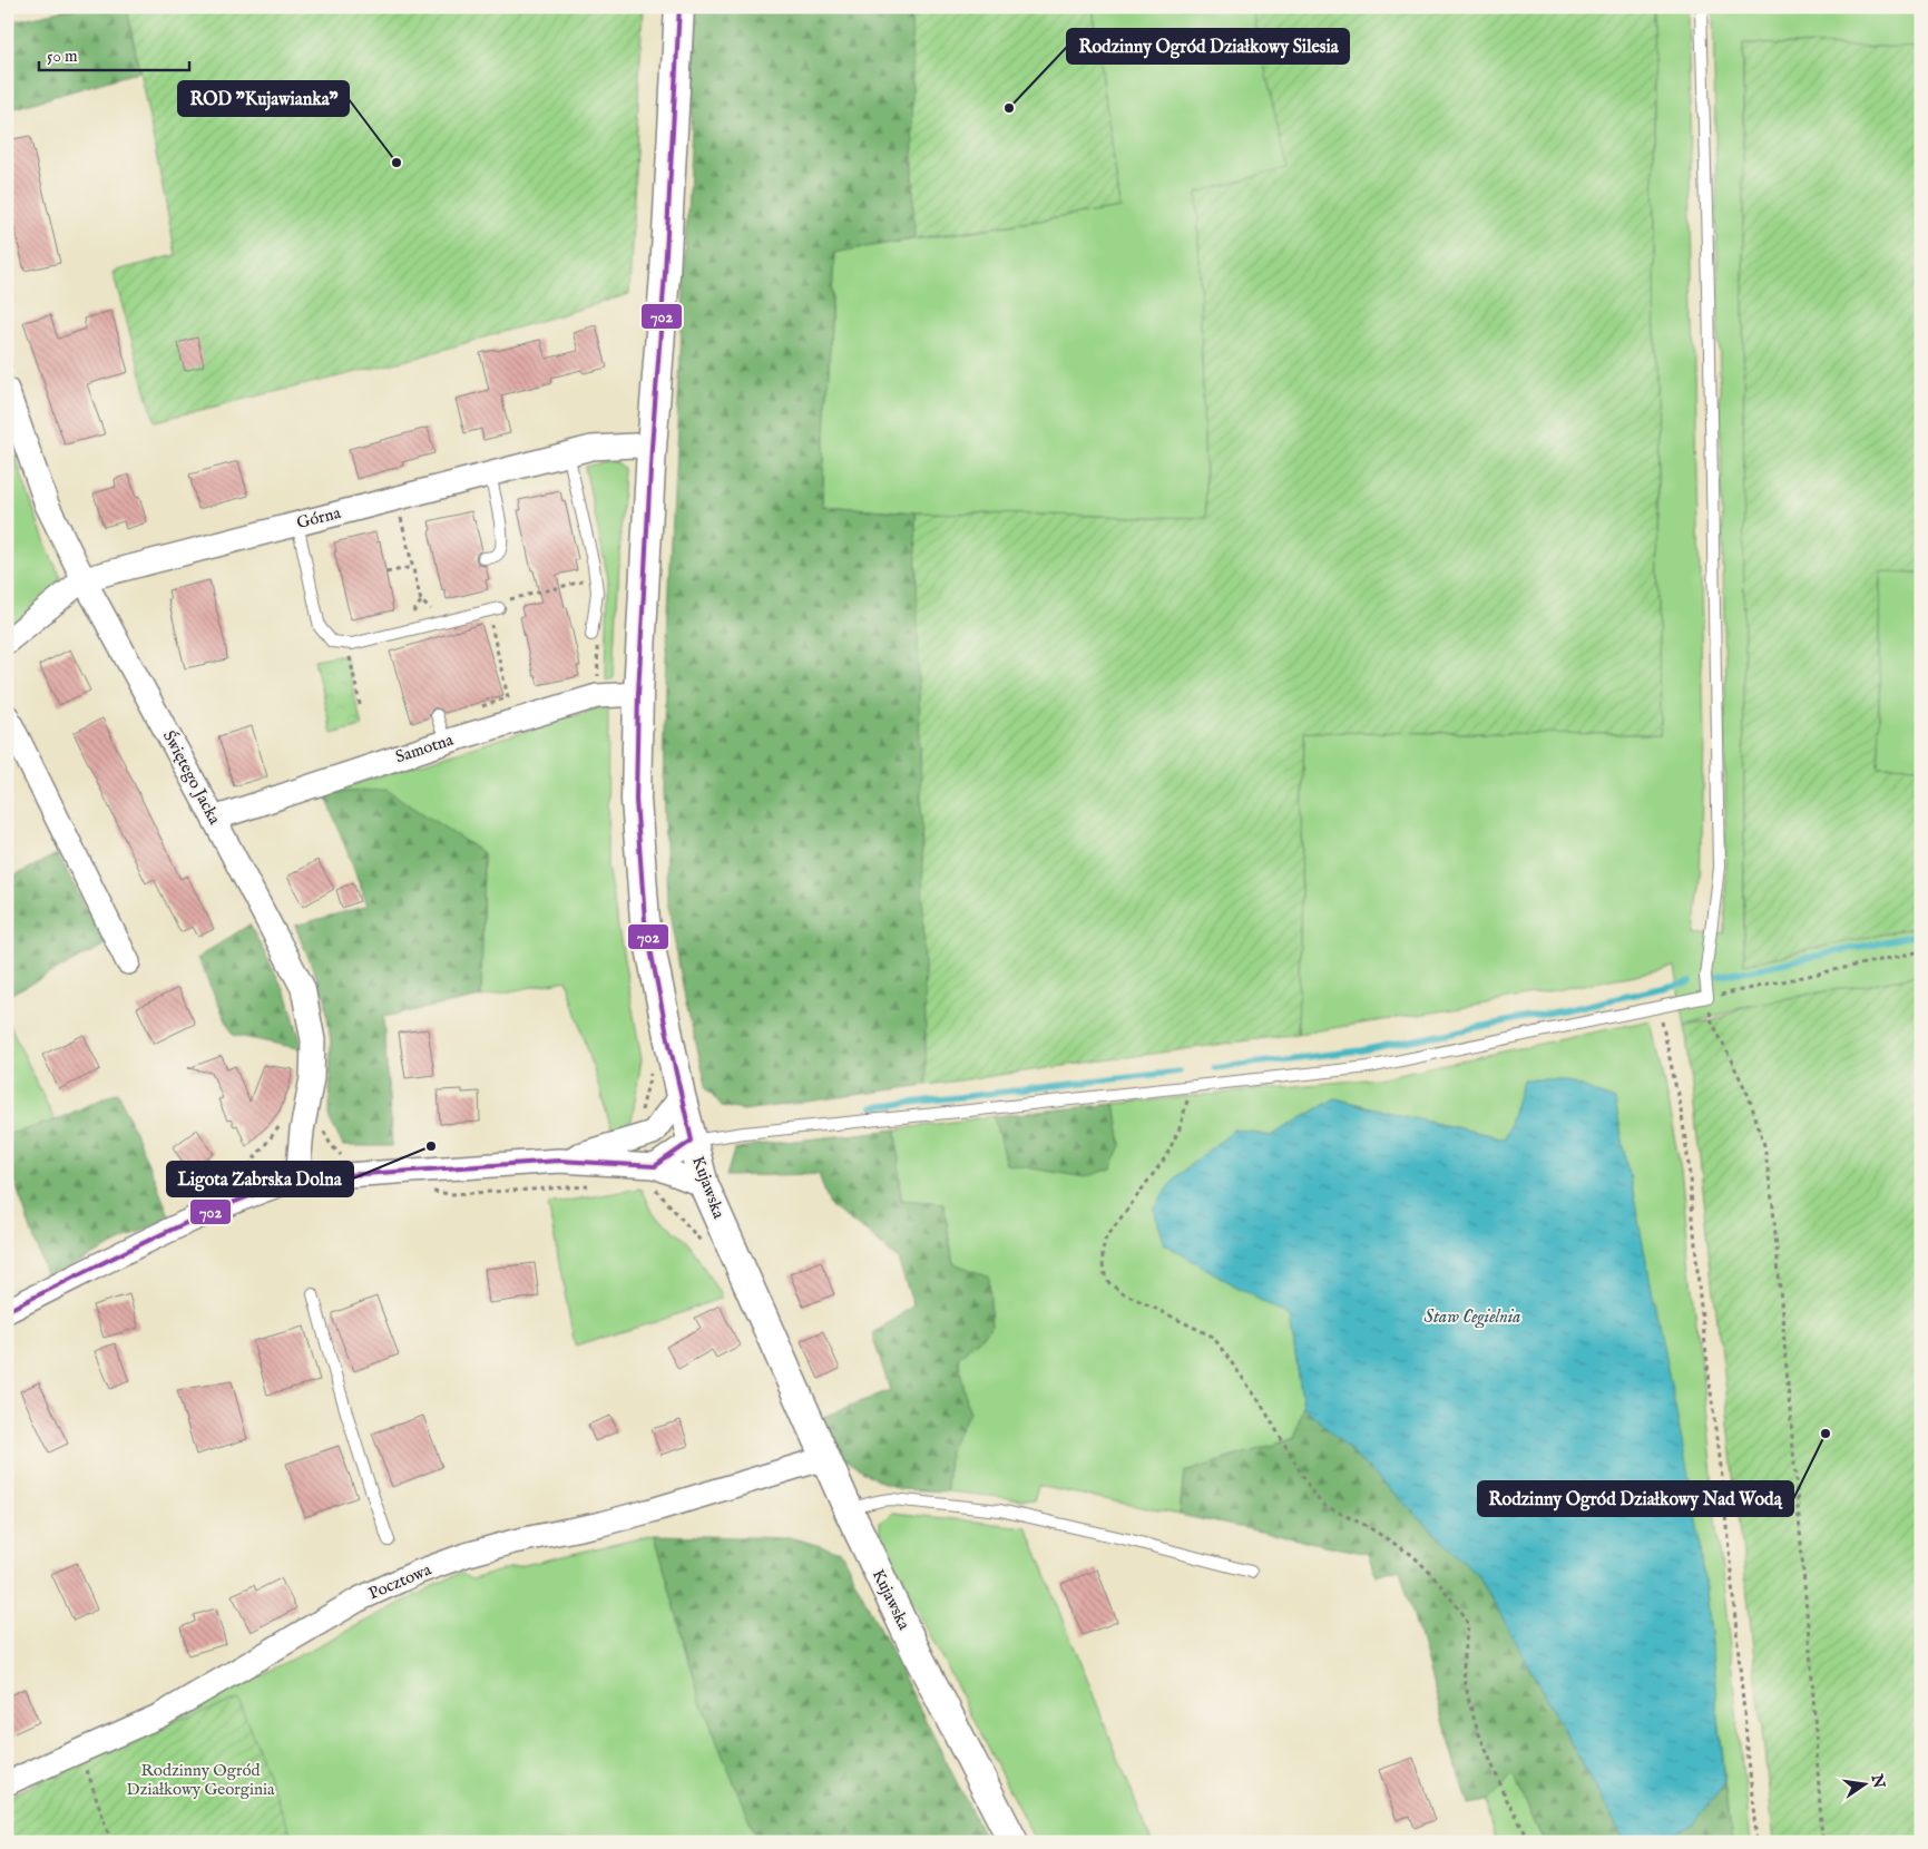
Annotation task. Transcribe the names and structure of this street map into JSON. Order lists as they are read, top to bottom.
{
  "streets": {
    "street": [
      "Górna",
      "Samotna",
      "Świętego Jacka",
      "Kujawska",
      "Pocztowa"
    ]
  },
  "crossings": [
    ["Górna", "Świętego Jacka"],
    ["Górna", "Kujawska"],
    ["Samotna", "Świętego Jacka"],
    ["Samotna", "Kujawska"],
    ["Kujawska", "Pocztowa"]
  ],
  "water": ["Staw Cegielnia"],
  "parks": ["Rodzinny Ogród Działkowy Georginia"],
  "places": [
    "Rodzinny Ogród Działkowy Silesia",
    "ROD \"Kujawianka\"",
    "Ligota Zabrska Dolna",
    "Rodzinny Ogród Działkowy Nad Wodą"
  ],
  "lines": ["transit line 702"],
  "scale_bar": "50 m",
  "north": "right"
}
